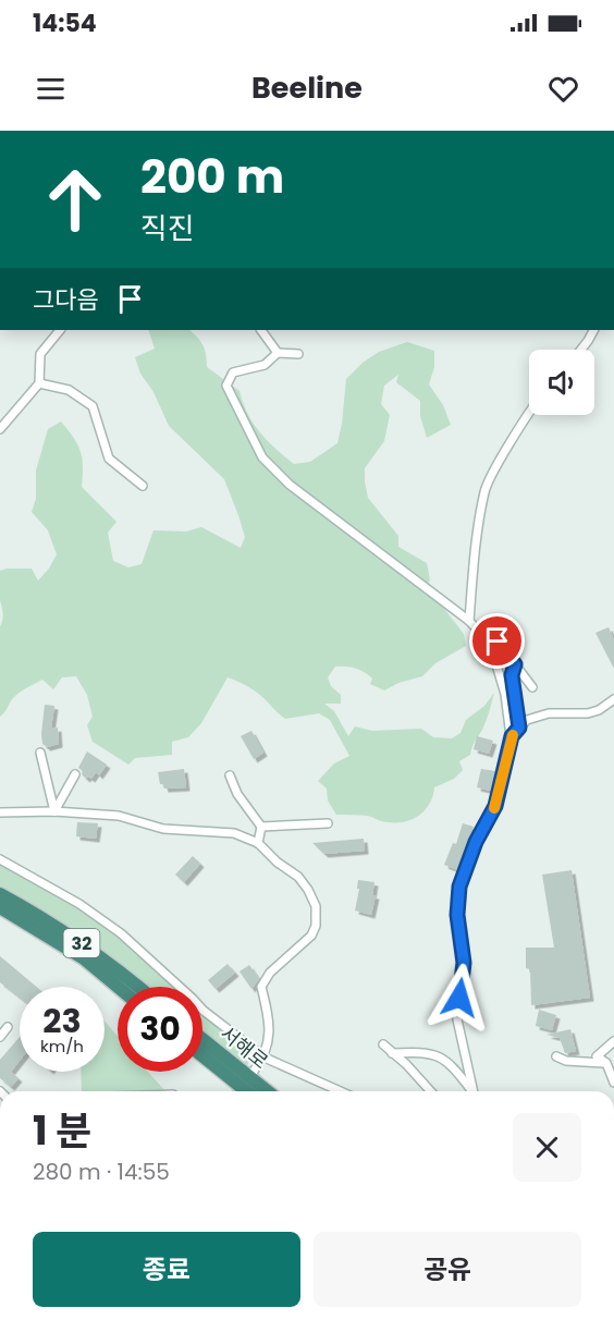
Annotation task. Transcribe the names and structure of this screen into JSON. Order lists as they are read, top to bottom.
{
  "streets": {
    "highway": ["32", "서해로"]
  },
  "page": {
    "status": "14:54",
    "header": "Beeline",
    "turn": ["200 m", "직진"],
    "then": "그다음",
    "speed": "23 km/h",
    "limit": "30",
    "heading": ["1 분", "280 m · 14:55"],
    "buttons": ["종료", "공유"]
  }
}
